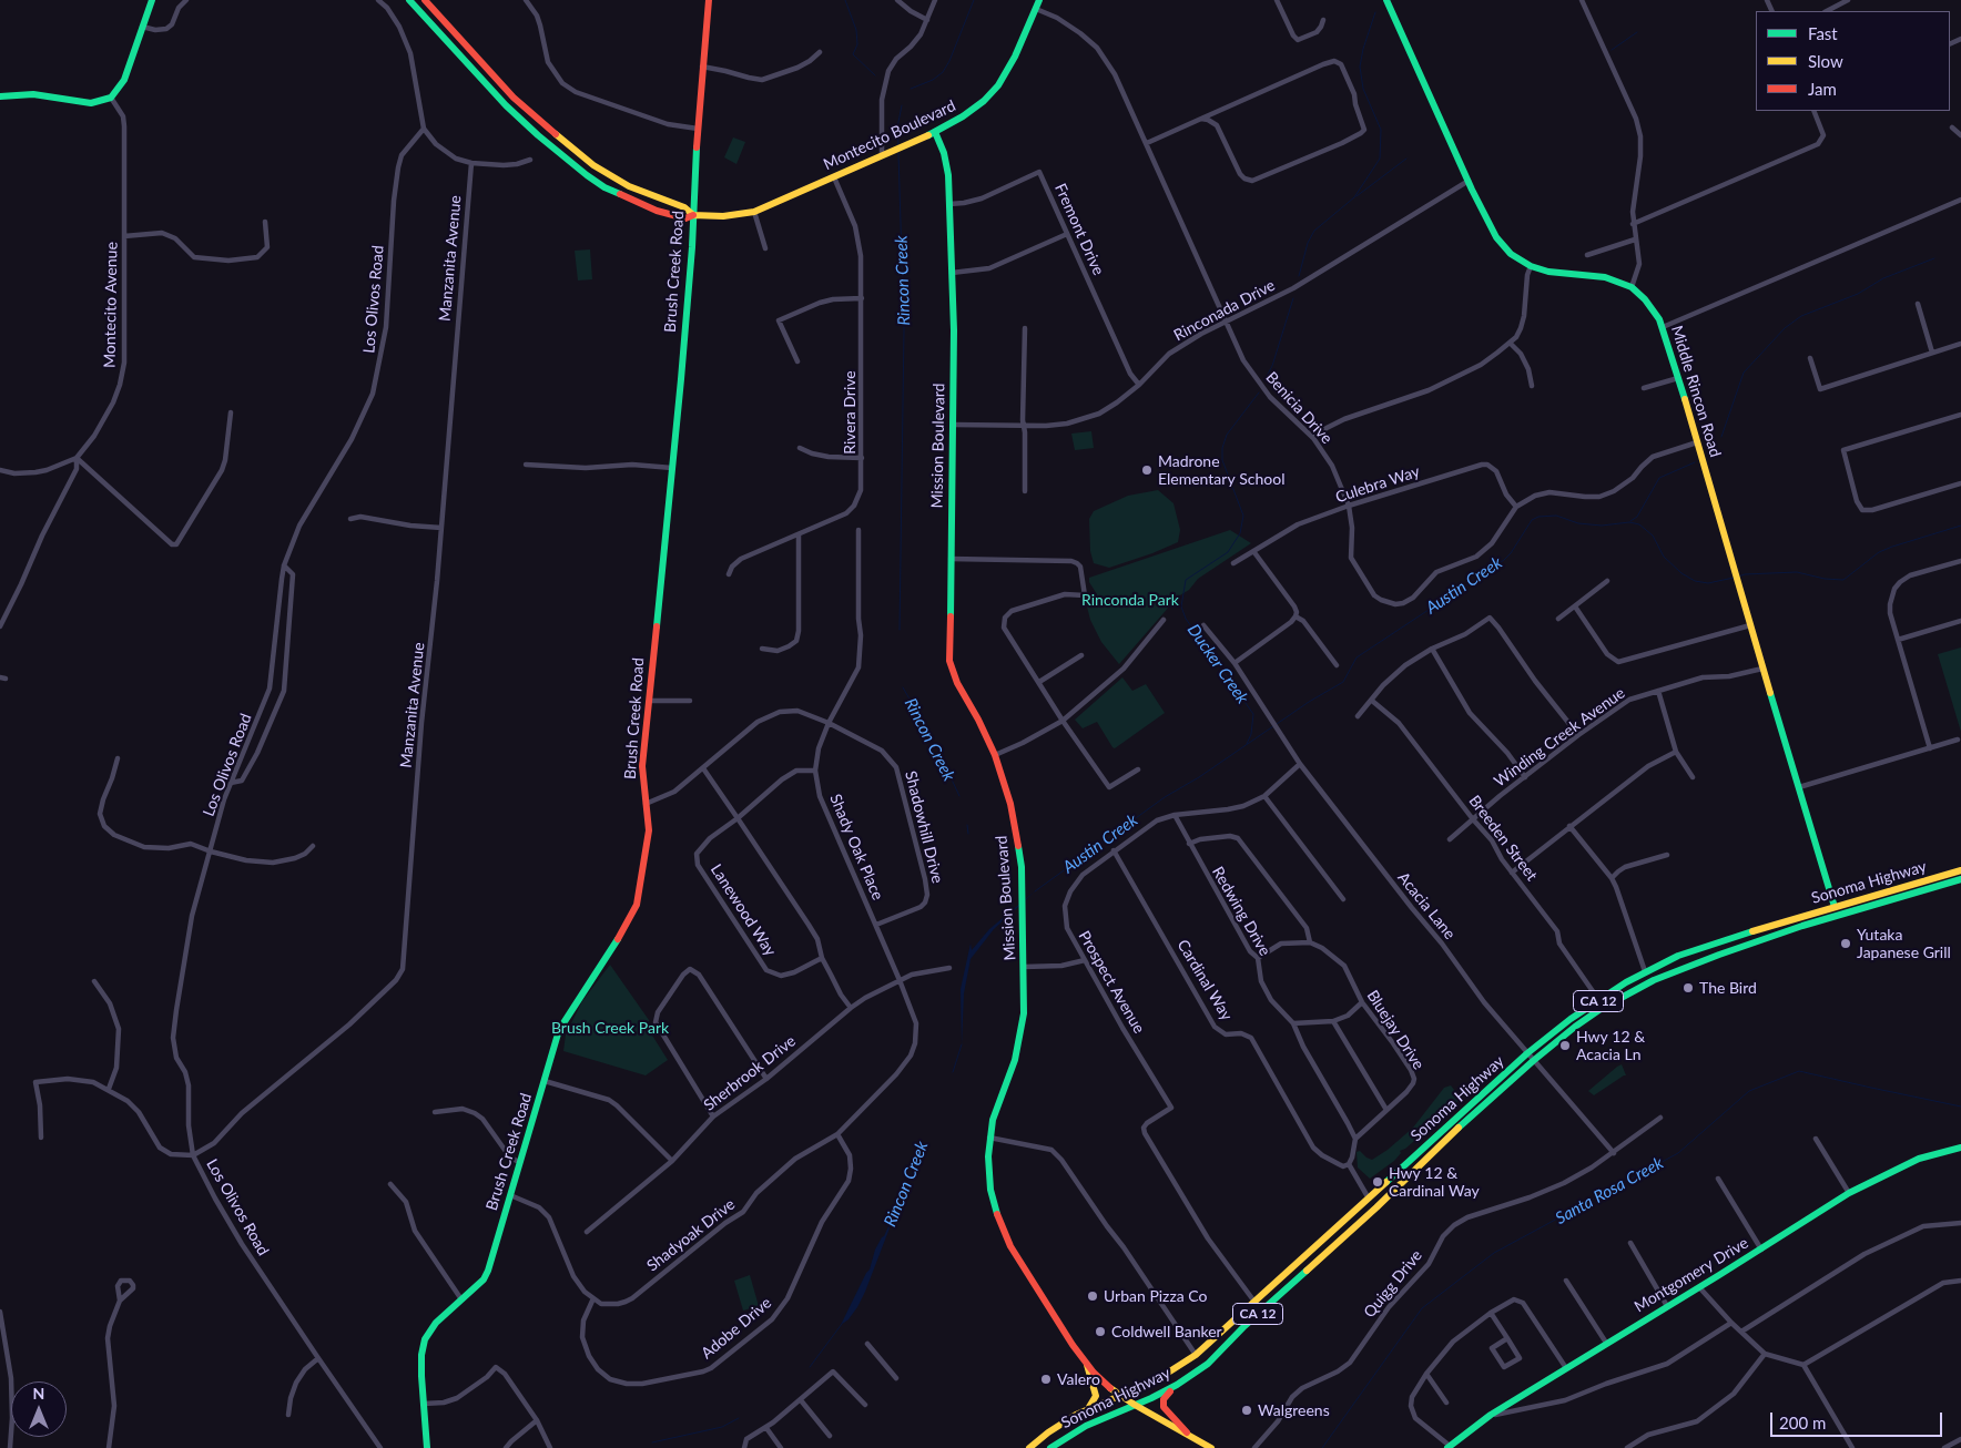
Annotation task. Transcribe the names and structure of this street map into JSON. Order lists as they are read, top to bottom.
{
  "streets": {
    "main road": [
      "Montecito Boulevard",
      "Brush Creek Road",
      "Middle Rincon Road",
      "Mission Boulevard",
      "Sonoma Highway",
      "CA 12",
      "Montgomery Drive"
    ],
    "street": [
      "Fremont Drive",
      "Manzanita Avenue",
      "Los Olivos Road",
      "Montecito Avenue",
      "Rinconada Drive",
      "Benicia Drive",
      "Rivera Drive",
      "Culebra Way",
      "Winding Creek Avenue",
      "Shadowhill Drive",
      "Breeden Street",
      "Shady Oak Place",
      "Acacia Lane",
      "Lanewood Way",
      "Redwing Drive",
      "Cardinal Way",
      "Prospect Avenue",
      "Bluejay Drive",
      "Sherbrook Drive",
      "Shadyoak Drive",
      "Quigg Drive",
      "Adobe Drive"
    ]
  },
  "crossings": [
    ["Montecito Boulevard", "Brush Creek Road"],
    ["Montecito Boulevard", "Benicia Drive"],
    ["Montecito Boulevard", "Rivera Drive"],
    ["Montecito Boulevard", "Mission Boulevard"],
    ["Fremont Drive", "Rinconada Drive"],
    ["Fremont Drive", "Mission Boulevard"],
    ["Manzanita Avenue", "Los Olivos Road"],
    ["Brush Creek Road", "Shadowhill Drive"],
    ["Rinconada Drive", "Middle Rincon Road"],
    ["Rinconada Drive", "Benicia Drive"],
    ["Rinconada Drive", "Mission Boulevard"],
    ["Middle Rincon Road", "Benicia Drive"],
    ["Middle Rincon Road", "Winding Creek Avenue"],
    ["Middle Rincon Road", "Sonoma Highway"],
    ["Benicia Drive", "Culebra Way"],
    ["Mission Boulevard", "Sonoma Highway"],
    ["Winding Creek Avenue", "Breeden Street"],
    ["Shadowhill Drive", "Shady Oak Place"],
    ["Breeden Street", "Sonoma Highway"],
    ["Shady Oak Place", "Lanewood Way"],
    ["Shady Oak Place", "Sherbrook Drive"],
    ["Shady Oak Place", "Shadyoak Drive"],
    ["Sonoma Highway", "Acacia Lane"],
    ["Sonoma Highway", "Prospect Avenue"],
    ["Acacia Lane", "Prospect Avenue"],
    ["Acacia Lane", "Quigg Drive"],
    ["Redwing Drive", "Prospect Avenue"],
    ["Redwing Drive", "Bluejay Drive"],
    ["Cardinal Way", "Prospect Avenue"],
    ["Sherbrook Drive", "Shadyoak Drive"],
    ["Shadyoak Drive", "Adobe Drive"]
  ],
  "water": [
    "Rincon Creek",
    "Austin Creek",
    "Ducker Creek",
    "Santa Rosa Creek"
  ],
  "parks": ["Rinconda Park", "Brush Creek Park"],
  "places": [
    "Madrone Elementary School",
    "Yutaka Japanese Grill",
    "The Bird",
    "Hwy 12 & Acacia Ln",
    "Hwy 12 & Cardinal Way",
    "Urban Pizza Co",
    "Coldwell Banker",
    "Valero",
    "Walgreens"
  ],
  "legend": ["Fast", "Slow", "Jam"],
  "scale_bar": "200 m",
  "north": "top"
}
